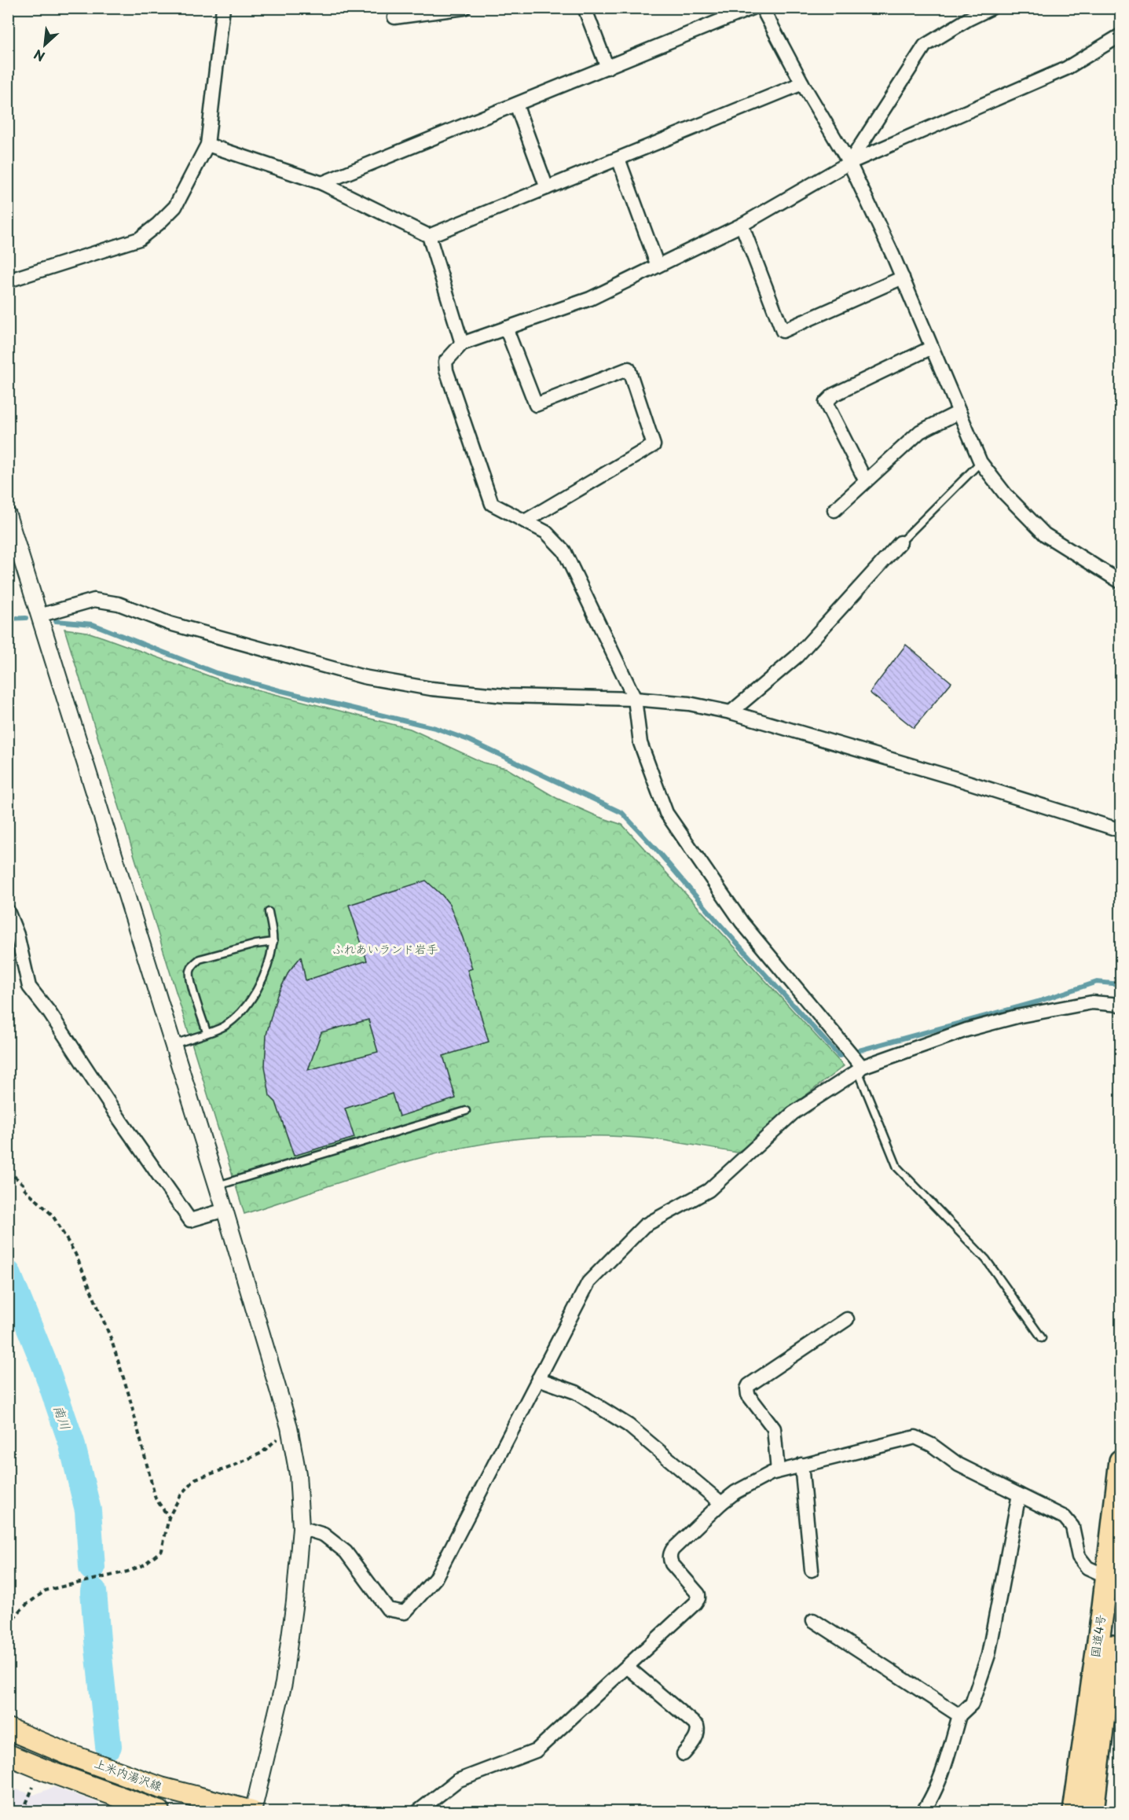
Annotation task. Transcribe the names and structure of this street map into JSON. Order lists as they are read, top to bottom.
{
  "streets": {
    "highway": ["国道4号"],
    "main road": ["上米内湯沢線"]
  },
  "water": ["南川"],
  "parks": ["ふれあいランド岩手"],
  "north": "bottom left"
}
